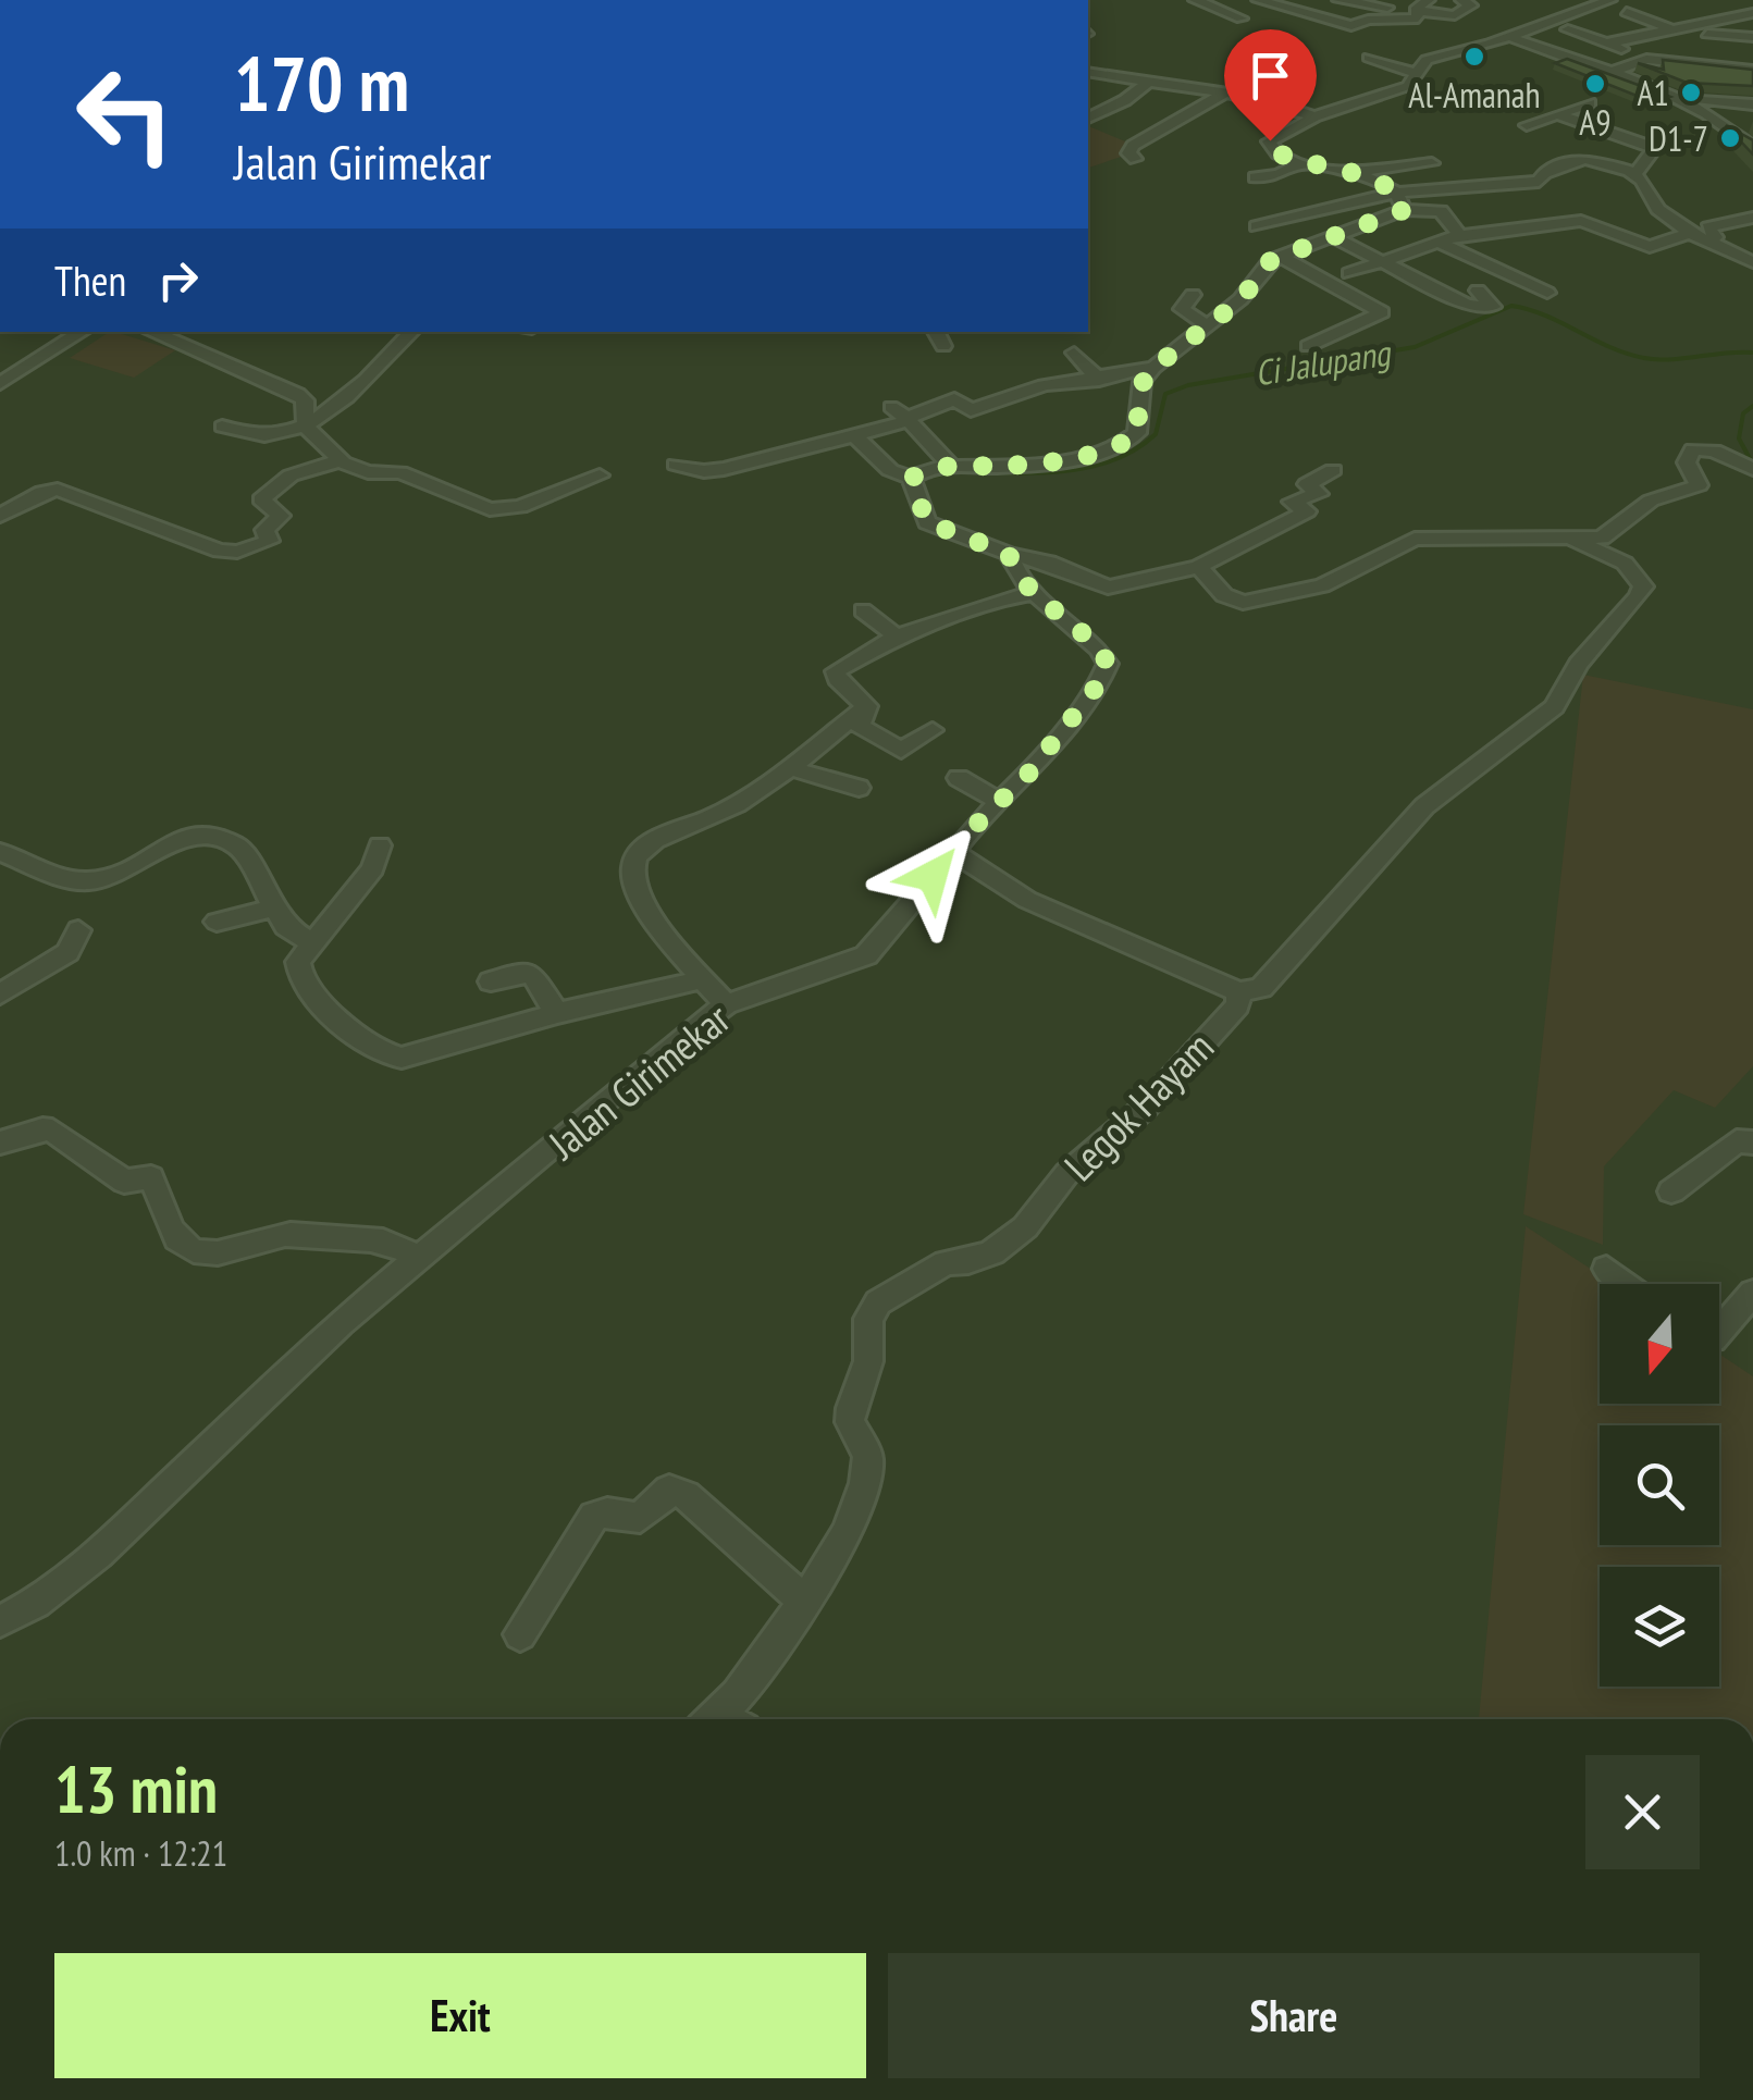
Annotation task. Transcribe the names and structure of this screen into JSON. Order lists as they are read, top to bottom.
{
  "streets": {
    "street": ["Jalan Girimekar", "Legok Hayam"]
  },
  "water": ["Ci Jalupang"],
  "places": [
    "Al-Amanah",
    "A9",
    "A1",
    "D1-7"
  ],
  "north": "bottom",
  "page": {
    "turn": ["170 m", "Jalan Girimekar"],
    "then": "Then",
    "heading": ["13 min", "1.0 km · 12:21"],
    "buttons": ["Exit", "Share"]
  }
}
